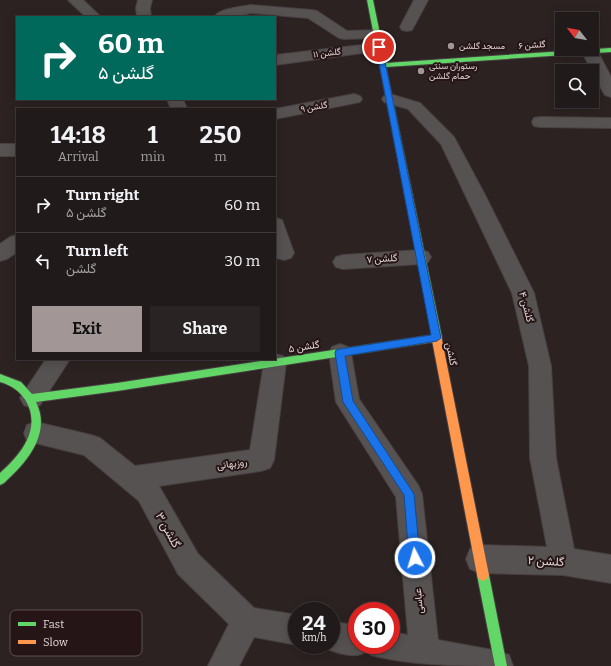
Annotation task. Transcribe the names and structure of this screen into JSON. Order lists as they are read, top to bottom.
{
  "streets": {
    "street": [
      "گلشن ۶",
      "گلشن ۱۱",
      "گلشن ۹",
      "گلشن ۷",
      "گلشن ۴",
      "گلشن ۵",
      "گلشن",
      "روزبهانی",
      "گلشن ۳",
      "گلشن ۲",
      "عباسی"
    ]
  },
  "crossings": [
    ["گلشن ۶", "گلشن"],
    ["گلشن ۱۱", "گلشن"],
    ["گلشن ۷", "گلشن"],
    ["گلشن ۴", "گلشن"],
    ["گلشن ۴", "گلشن ۲"],
    ["گلشن ۵", "گلشن"],
    ["گلشن ۵", "روزبهانی"],
    ["گلشن ۵", "عباسی"],
    ["گلشن", "گلشن ۲"],
    ["روزبهانی", "گلشن ۳"]
  ],
  "places": ["مسجد گلشن", "رستوران سنتی حمام گلشن"],
  "legend": ["Fast", "Slow"],
  "north": "top left",
  "page": {
    "turn": ["60 m", "گلشن ۵"],
    "eta": [
      "14:18",
      "Arrival",
      "1",
      "min",
      "250",
      "m"
    ],
    "list": [
      {
        "name": "Turn right",
        "note": "گلشن ۵",
        "value": "60 m"
      },
      {
        "name": "Turn left",
        "note": "گلشن",
        "value": "30 m"
      }
    ],
    "buttons": ["Exit", "Share"],
    "speed": "24 km/h",
    "limit": "30"
  }
}
